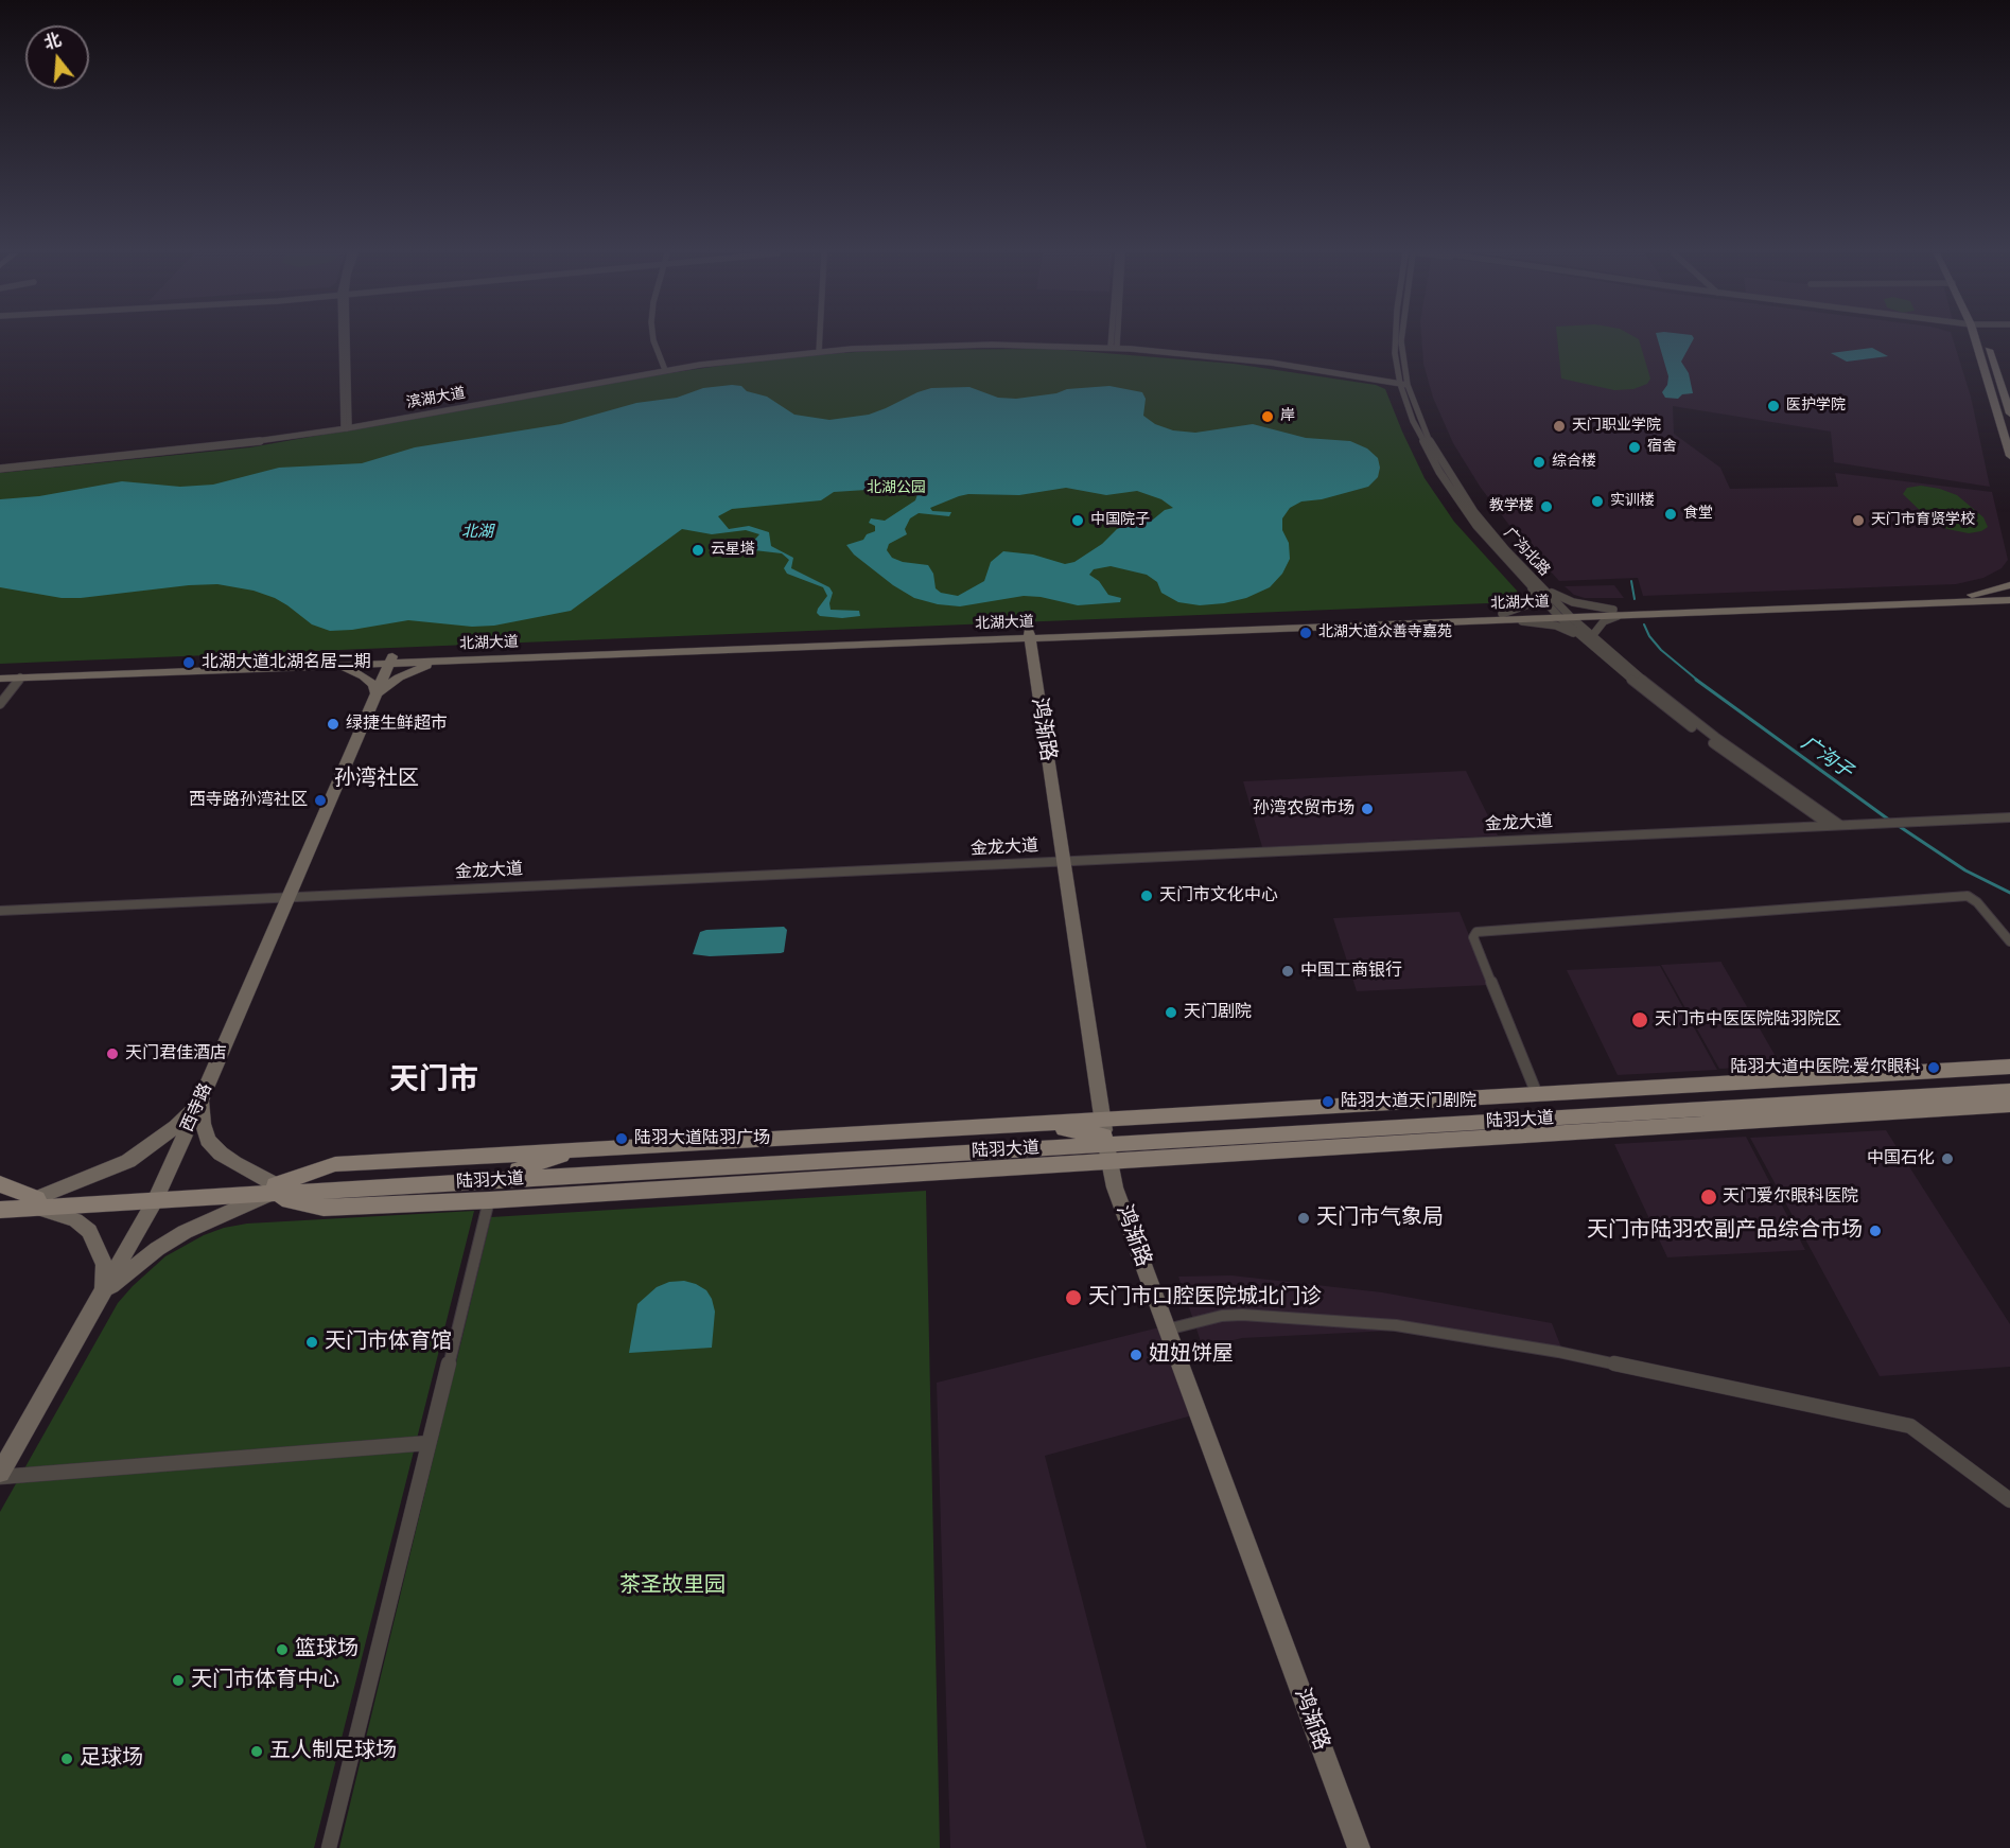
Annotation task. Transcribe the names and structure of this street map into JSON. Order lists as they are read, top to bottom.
{
  "streets": {
    "main road": [
      "北湖大道",
      "鸿渐路",
      "西寺路",
      "陆羽大道"
    ],
    "street": ["滨湖大道", "广沟北路", "金龙大道"]
  },
  "crossings": [
    ["滨湖大道", "广沟北路"],
    ["广沟北路", "北湖大道"],
    ["广沟北路", "金龙大道"],
    ["北湖大道", "鸿渐路"],
    ["北湖大道", "西寺路"],
    ["鸿渐路", "金龙大道"],
    ["鸿渐路", "陆羽大道"],
    ["金龙大道", "西寺路"],
    ["西寺路", "陆羽大道"]
  ],
  "districts": ["孙湾社区", "天门市"],
  "water": ["北湖", "广沟子"],
  "parks": ["北湖公园", "茶圣故里园"],
  "places": [
    "医护学院",
    "岸",
    "天门职业学院",
    "宿舍",
    "综合楼",
    "实训楼",
    "教学楼",
    "食堂",
    "中国院子",
    "天门市育贤学校",
    "云星塔",
    "北湖大道众善寺嘉苑",
    "北湖大道北湖名居二期",
    "绿捷生鲜超市",
    "西寺路孙湾社区",
    "孙湾农贸市场",
    "天门市文化中心",
    "中国工商银行",
    "天门剧院",
    "天门市中医医院陆羽院区",
    "天门君佳酒店",
    "陆羽大道中医院·爱尔眼科",
    "陆羽大道天门剧院",
    "陆羽大道陆羽广场",
    "中国石化",
    "天门爱尔眼科医院",
    "天门市气象局",
    "天门市陆羽农副产品综合市场",
    "天门市口腔医院城北门诊",
    "天门市体育馆",
    "妞妞饼屋",
    "篮球场",
    "天门市体育中心",
    "五人制足球场",
    "足球场"
  ],
  "north": "top"
}
